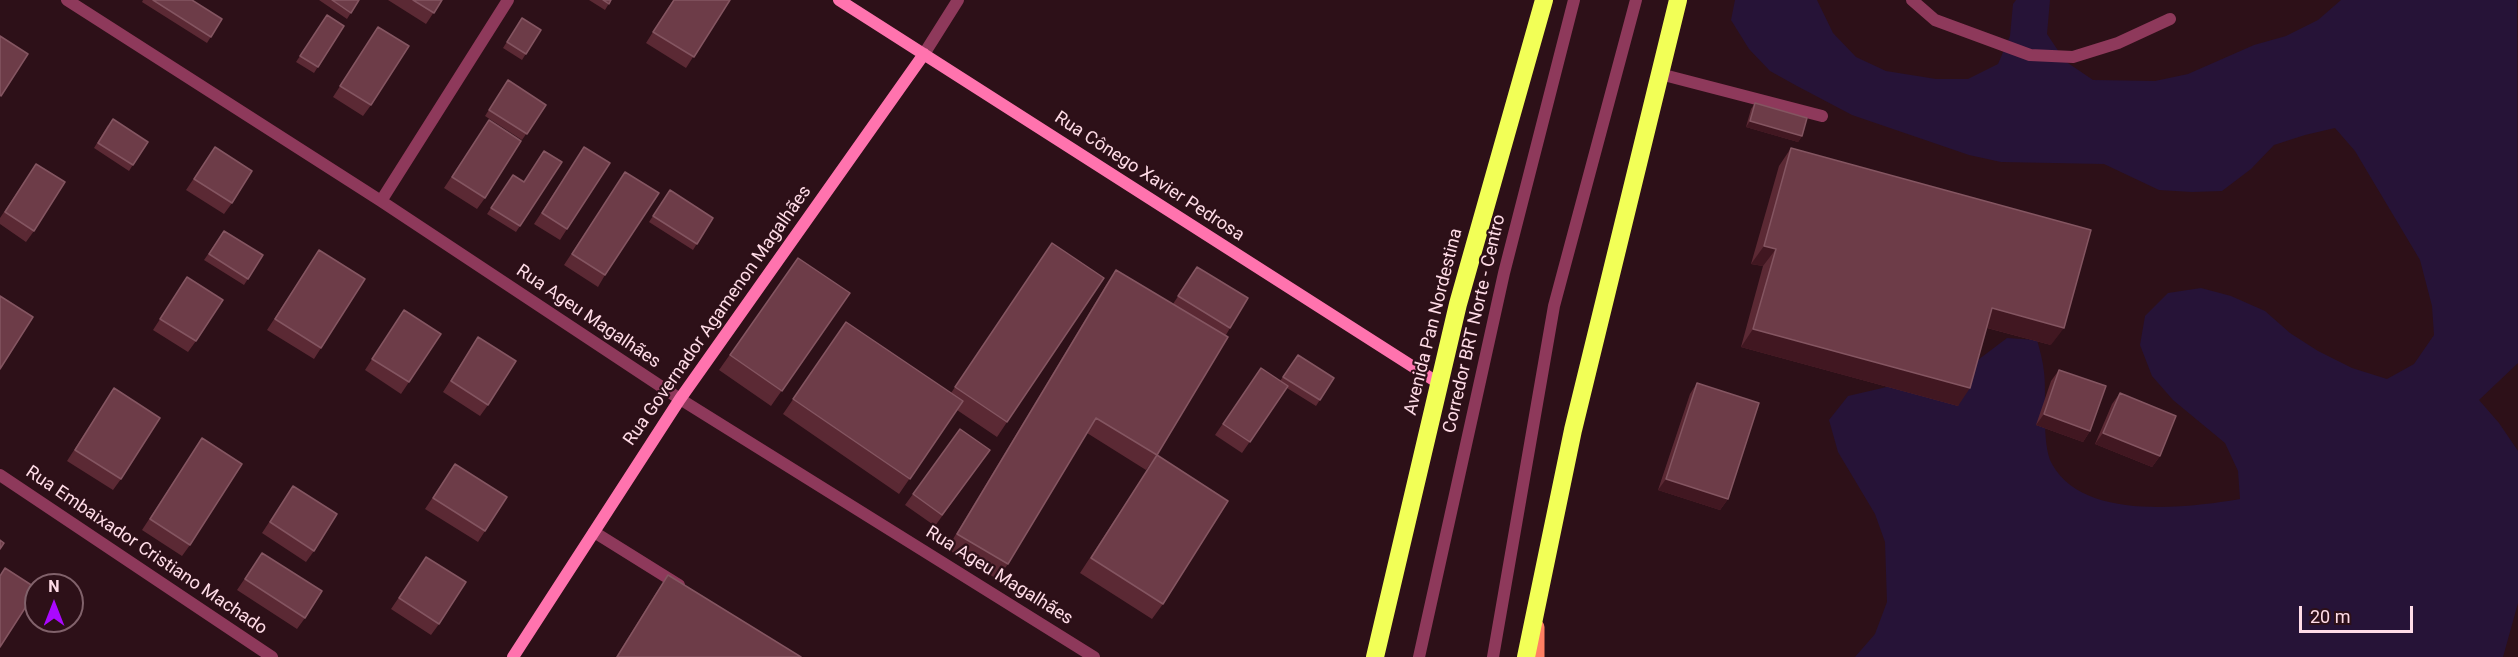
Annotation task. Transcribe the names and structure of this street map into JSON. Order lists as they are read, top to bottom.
{
  "streets": {
    "highway": ["Avenida Pan Nordestina"],
    "street": [
      "Rua Cônego Xavier Pedrosa",
      "Rua Governador Agamenon Magalhães",
      "Rua Ageu Magalhães",
      "Corredor BRT Norte - Centro",
      "Rua Embaixador Cristiano Machado"
    ]
  },
  "crossings": [
    ["Rua Cônego Xavier Pedrosa", "Rua Governador Agamenon Magalhães"],
    ["Rua Cônego Xavier Pedrosa", "Avenida Pan Nordestina"],
    ["Rua Governador Agamenon Magalhães", "Rua Ageu Magalhães"]
  ],
  "scale_bar": "20 m",
  "north": "top"
}
